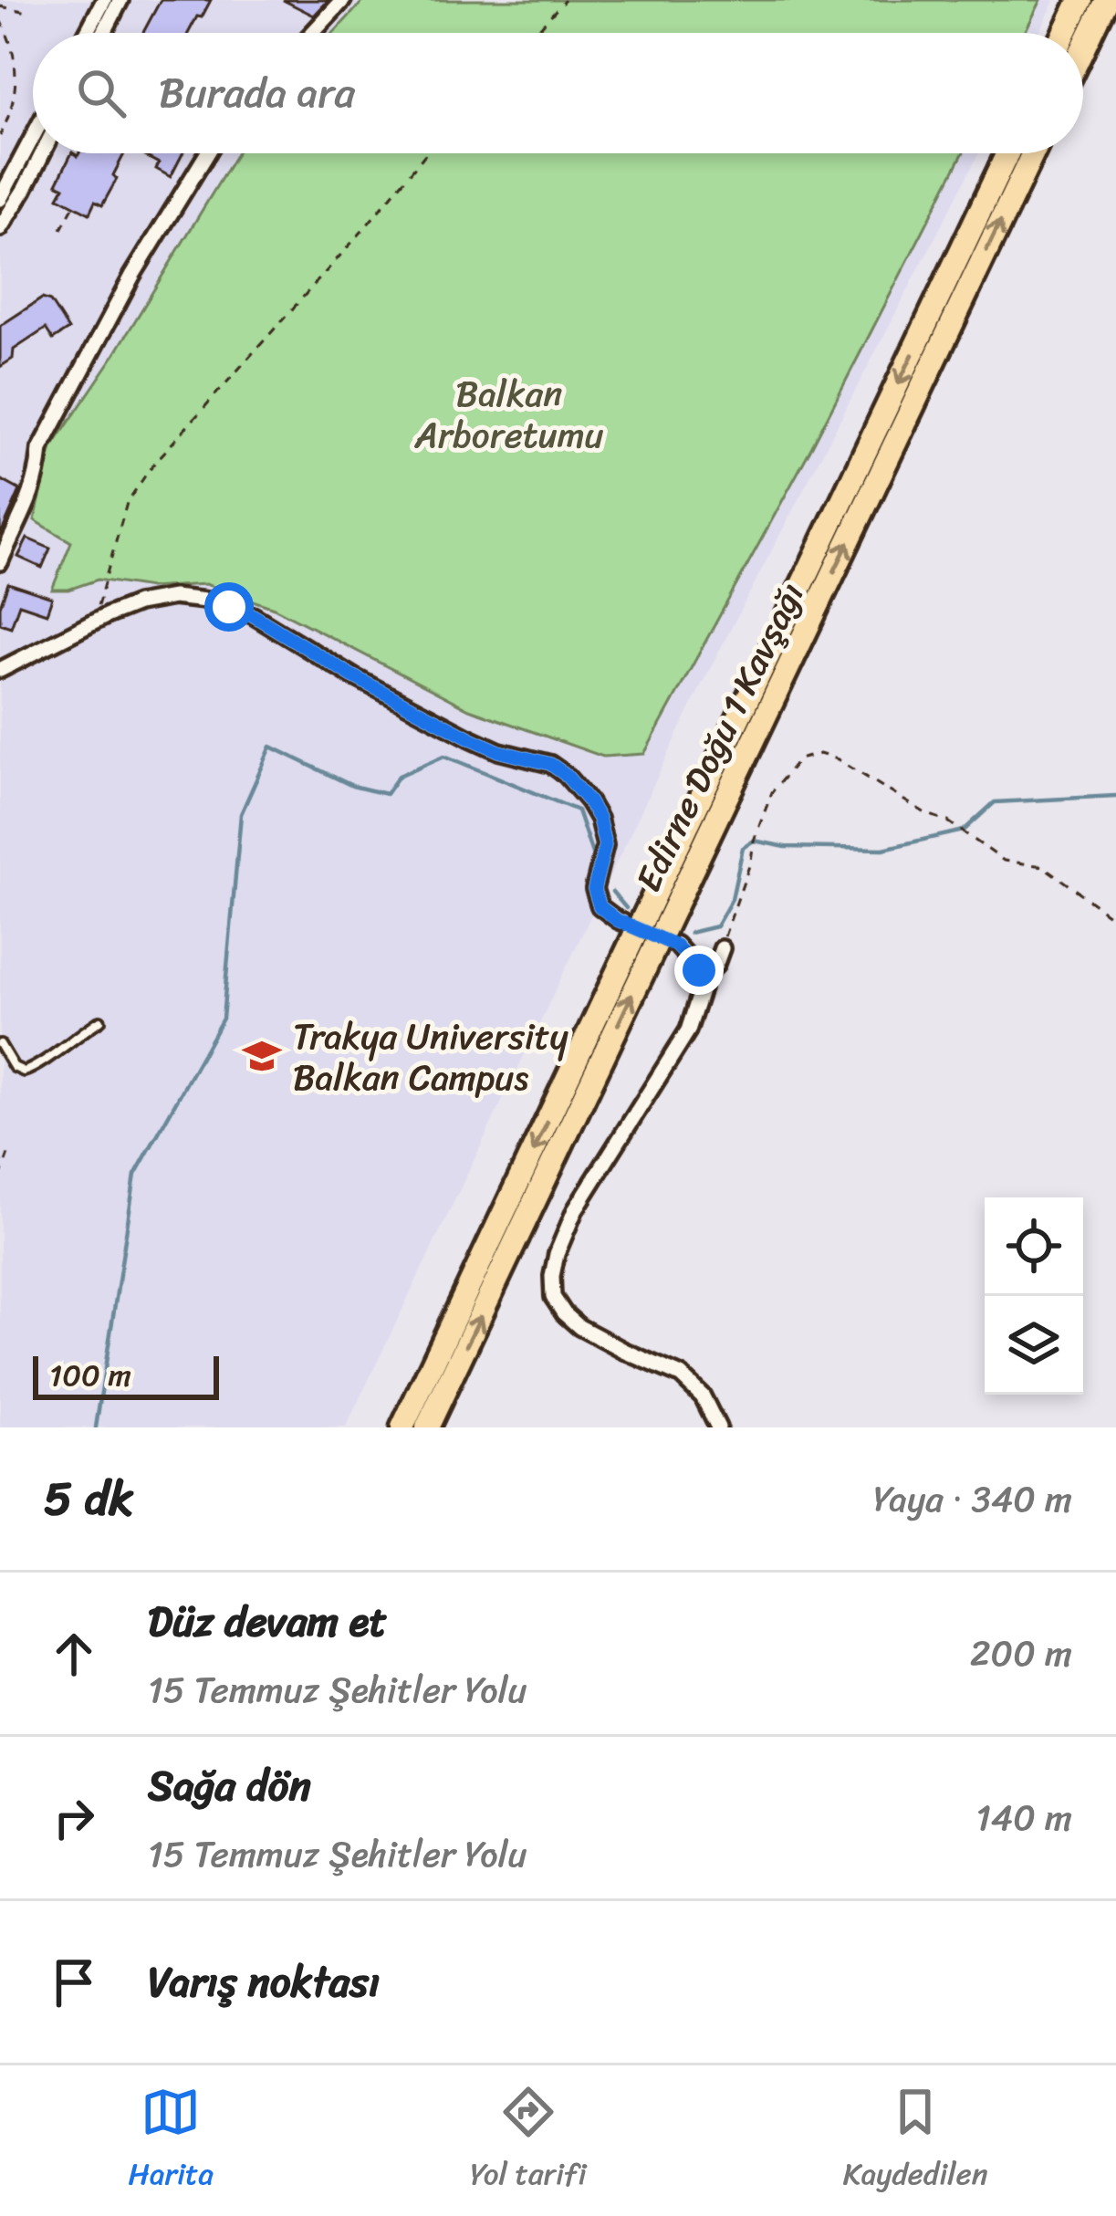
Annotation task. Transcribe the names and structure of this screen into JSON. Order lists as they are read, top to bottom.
{
  "streets": {
    "highway": ["Edirne Doğu 1 Kavşağı"]
  },
  "parks": ["Balkan Arboretumu"],
  "places": {
    "school or university": ["Trakya University Balkan Campus"]
  },
  "scale_bar": "100 m",
  "page": {
    "search": "Burada ara",
    "scale": "100 m",
    "heading": ["5 dk", "Yaya · 340 m"],
    "list": [
      ["Düz devam et", "15 Temmuz Şehitler Yolu", "200 m"],
      ["Sağa dön", "15 Temmuz Şehitler Yolu", "140 m"],
      "Varış noktası"
    ],
    "nav": ["Harita", "Yol tarifi", "Kaydedilen"]
  }
}
